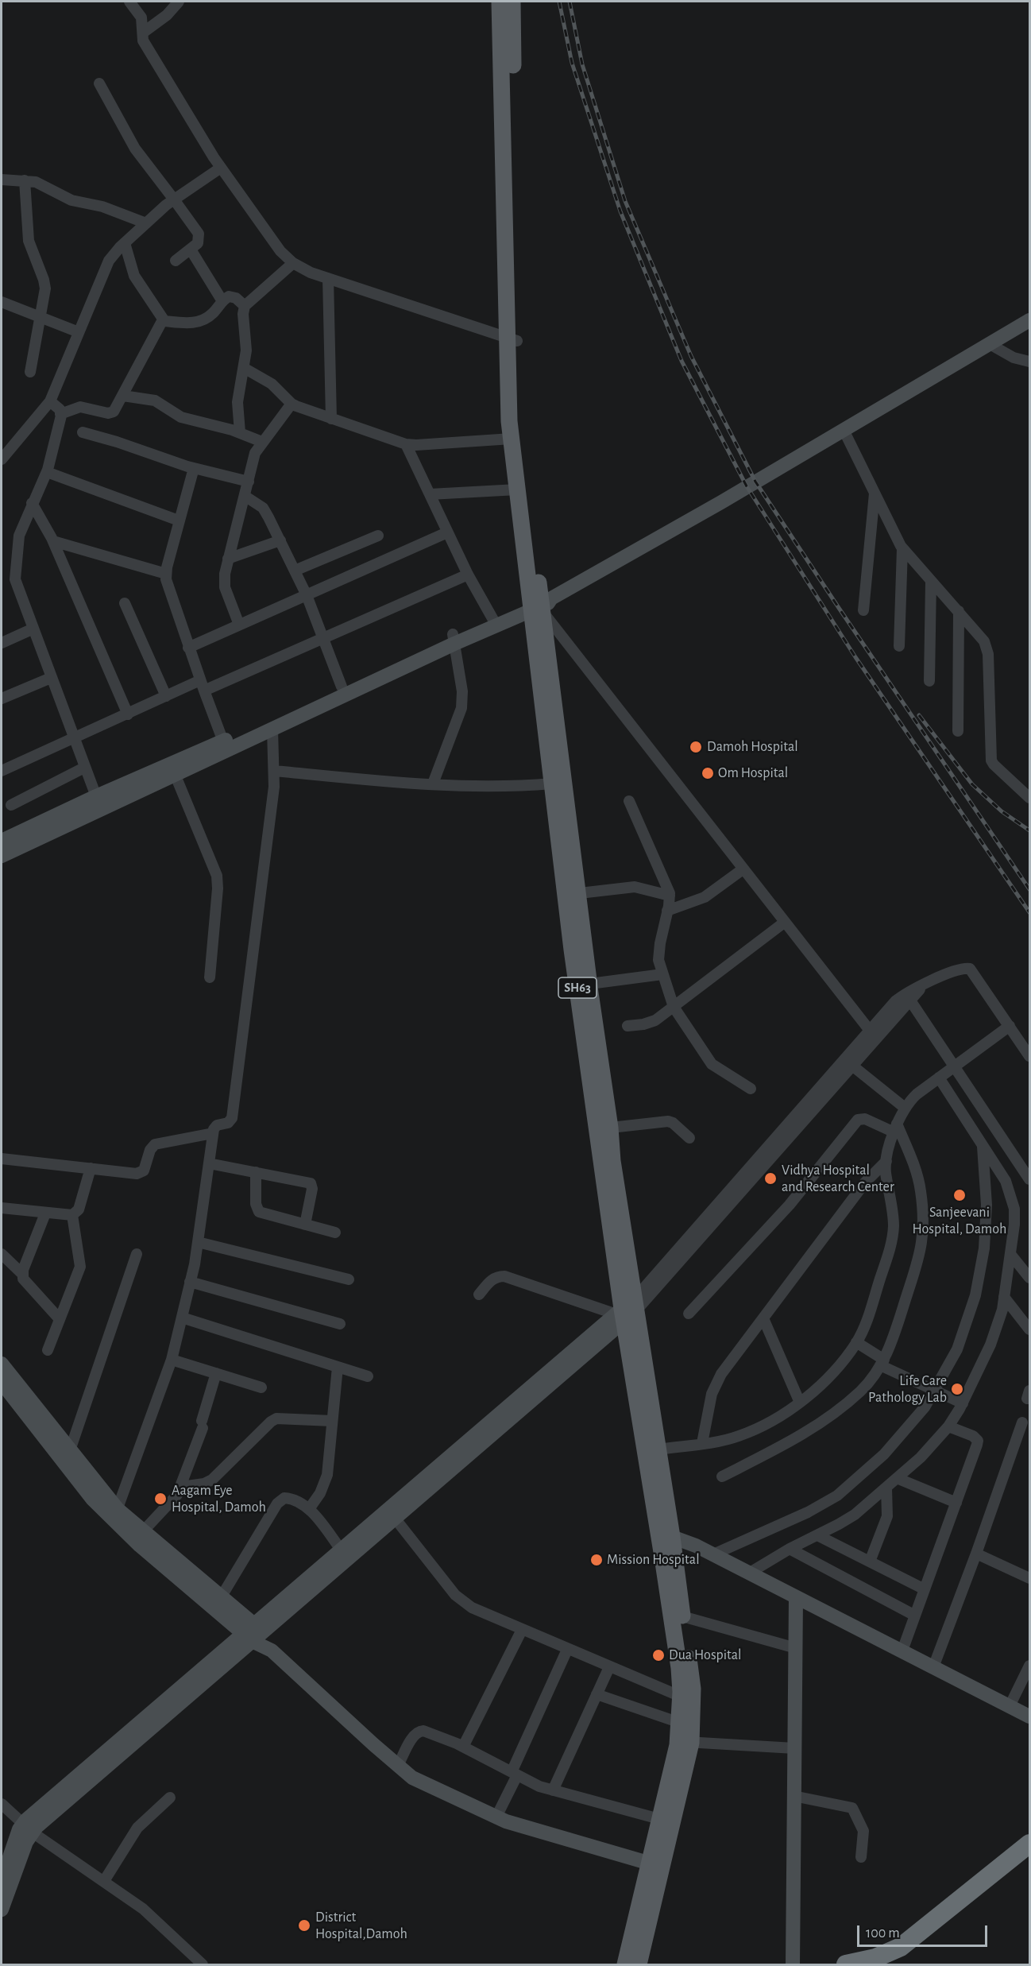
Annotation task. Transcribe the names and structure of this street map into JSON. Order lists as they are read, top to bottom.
{
  "streets": {
    "main road": ["SH63"]
  },
  "places": [
    "Damoh Hospital",
    "Om Hospital",
    "Vidhya Hospital and Research Center",
    "Sanjeevani Hospital, Damoh",
    "Life Care Pathology Lab",
    "Aagam Eye Hospital, Damoh",
    "Mission Hospital",
    "Dua Hospital",
    "District Hospital,Damoh"
  ],
  "scale_bar": "100 m"
}
